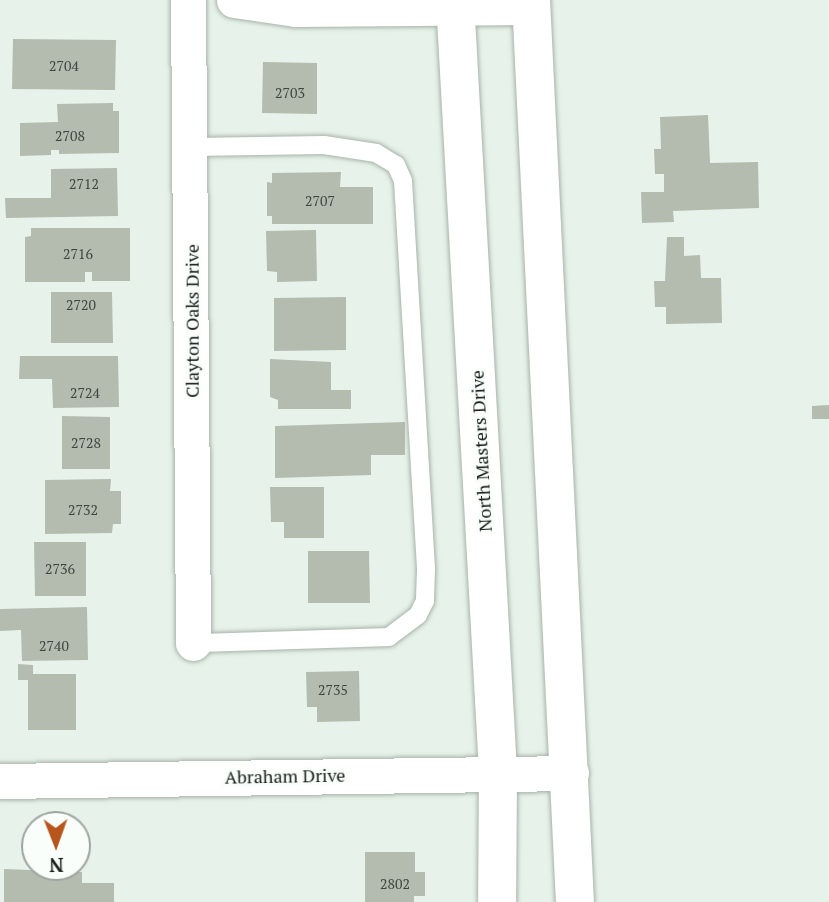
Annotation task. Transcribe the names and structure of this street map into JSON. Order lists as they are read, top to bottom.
{
  "streets": {
    "main road": ["North Masters Drive"],
    "street": ["Clayton Oaks Drive", "Abraham Drive"]
  },
  "crossings": [
    ["North Masters Drive", "Abraham Drive"]
  ],
  "house_numbers": [
    "2704",
    "2703",
    "2708",
    "2712",
    "2707",
    "2716",
    "2720",
    "2724",
    "2728",
    "2732",
    "2736",
    "2740",
    "2735",
    "2802"
  ],
  "north": "bottom"
}
